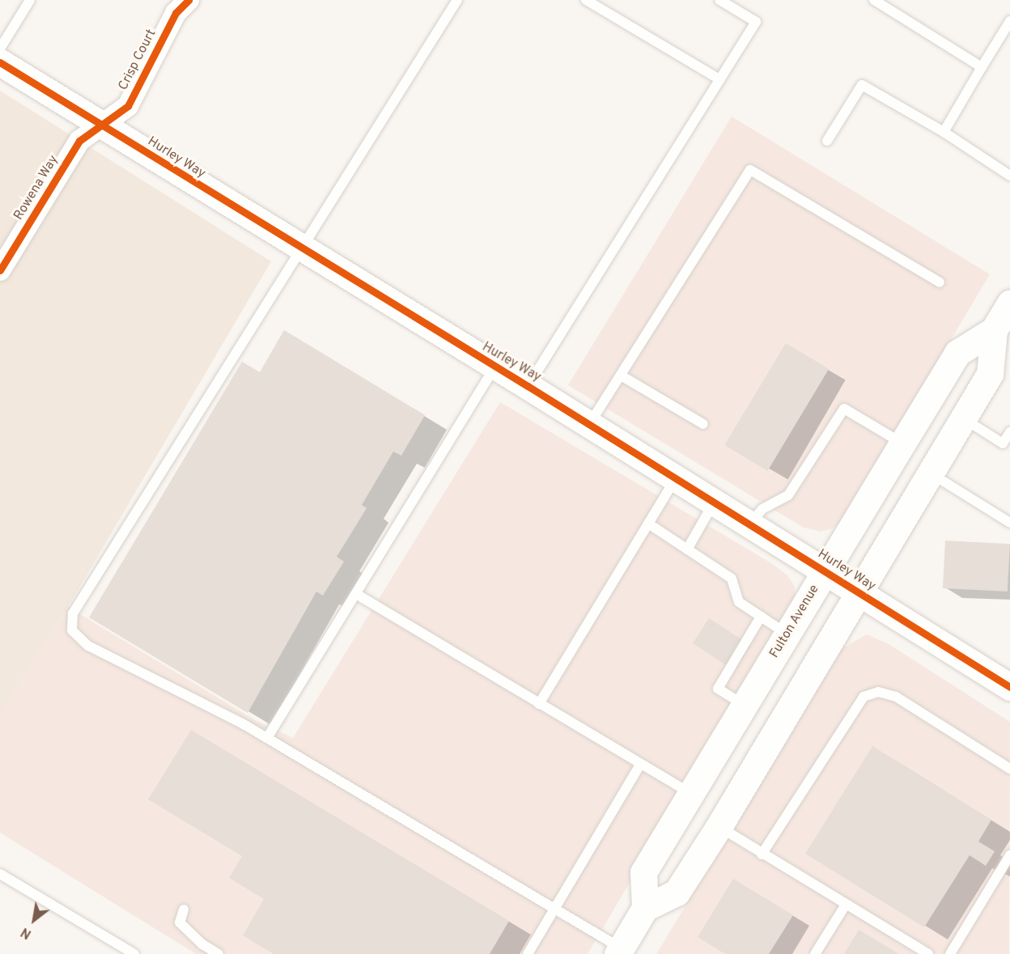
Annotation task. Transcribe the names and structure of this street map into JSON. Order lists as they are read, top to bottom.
{
  "streets": {
    "main road": ["Hurley Way", "Fulton Avenue"],
    "street": ["Crisp Court", "Rowena Way"]
  },
  "crossings": [
    ["Crisp Court", "Hurley Way"],
    ["Crisp Court", "Rowena Way"],
    ["Hurley Way", "Rowena Way"],
    ["Hurley Way", "Fulton Avenue"]
  ],
  "north": "bottom left"
}
